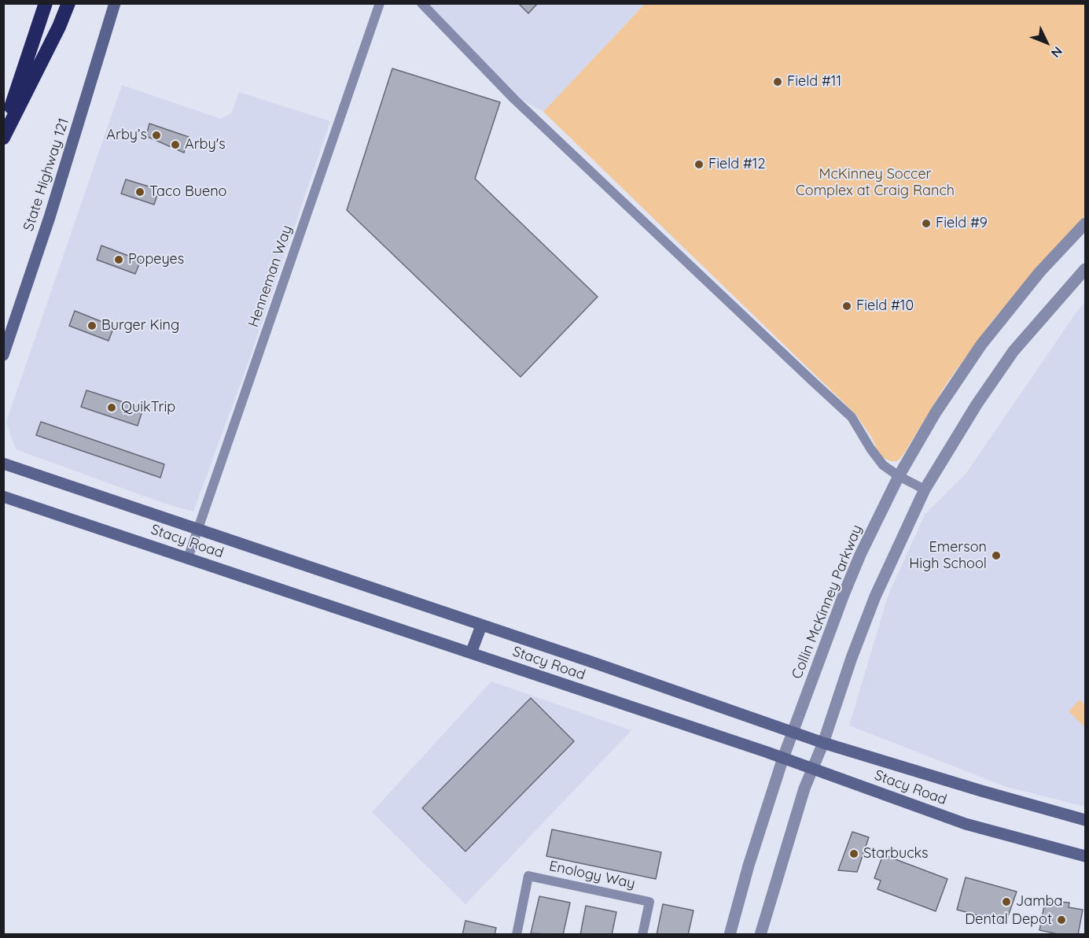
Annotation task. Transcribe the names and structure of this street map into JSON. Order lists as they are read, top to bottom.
{
  "streets": {
    "main road": ["State Highway 121", "Stacy Road"],
    "street": ["Henneman Way", "Collin McKinney Parkway", "Enology Way"]
  },
  "crossings": [
    ["Henneman Way", "Stacy Road"],
    ["Stacy Road", "Collin McKinney Parkway"]
  ],
  "parks": ["McKinney Soccer Complex at Craig Ranch"],
  "places": [
    "Field #11",
    "Arby’s",
    "Arby's",
    "Field #12",
    "Taco Bueno",
    "Field #9",
    "Popeyes",
    "Field #10",
    "Burger King",
    "QuikTrip",
    "Emerson High School",
    "Starbucks",
    "Jamba",
    "Dental Depot"
  ],
  "north": "bottom right"
}
